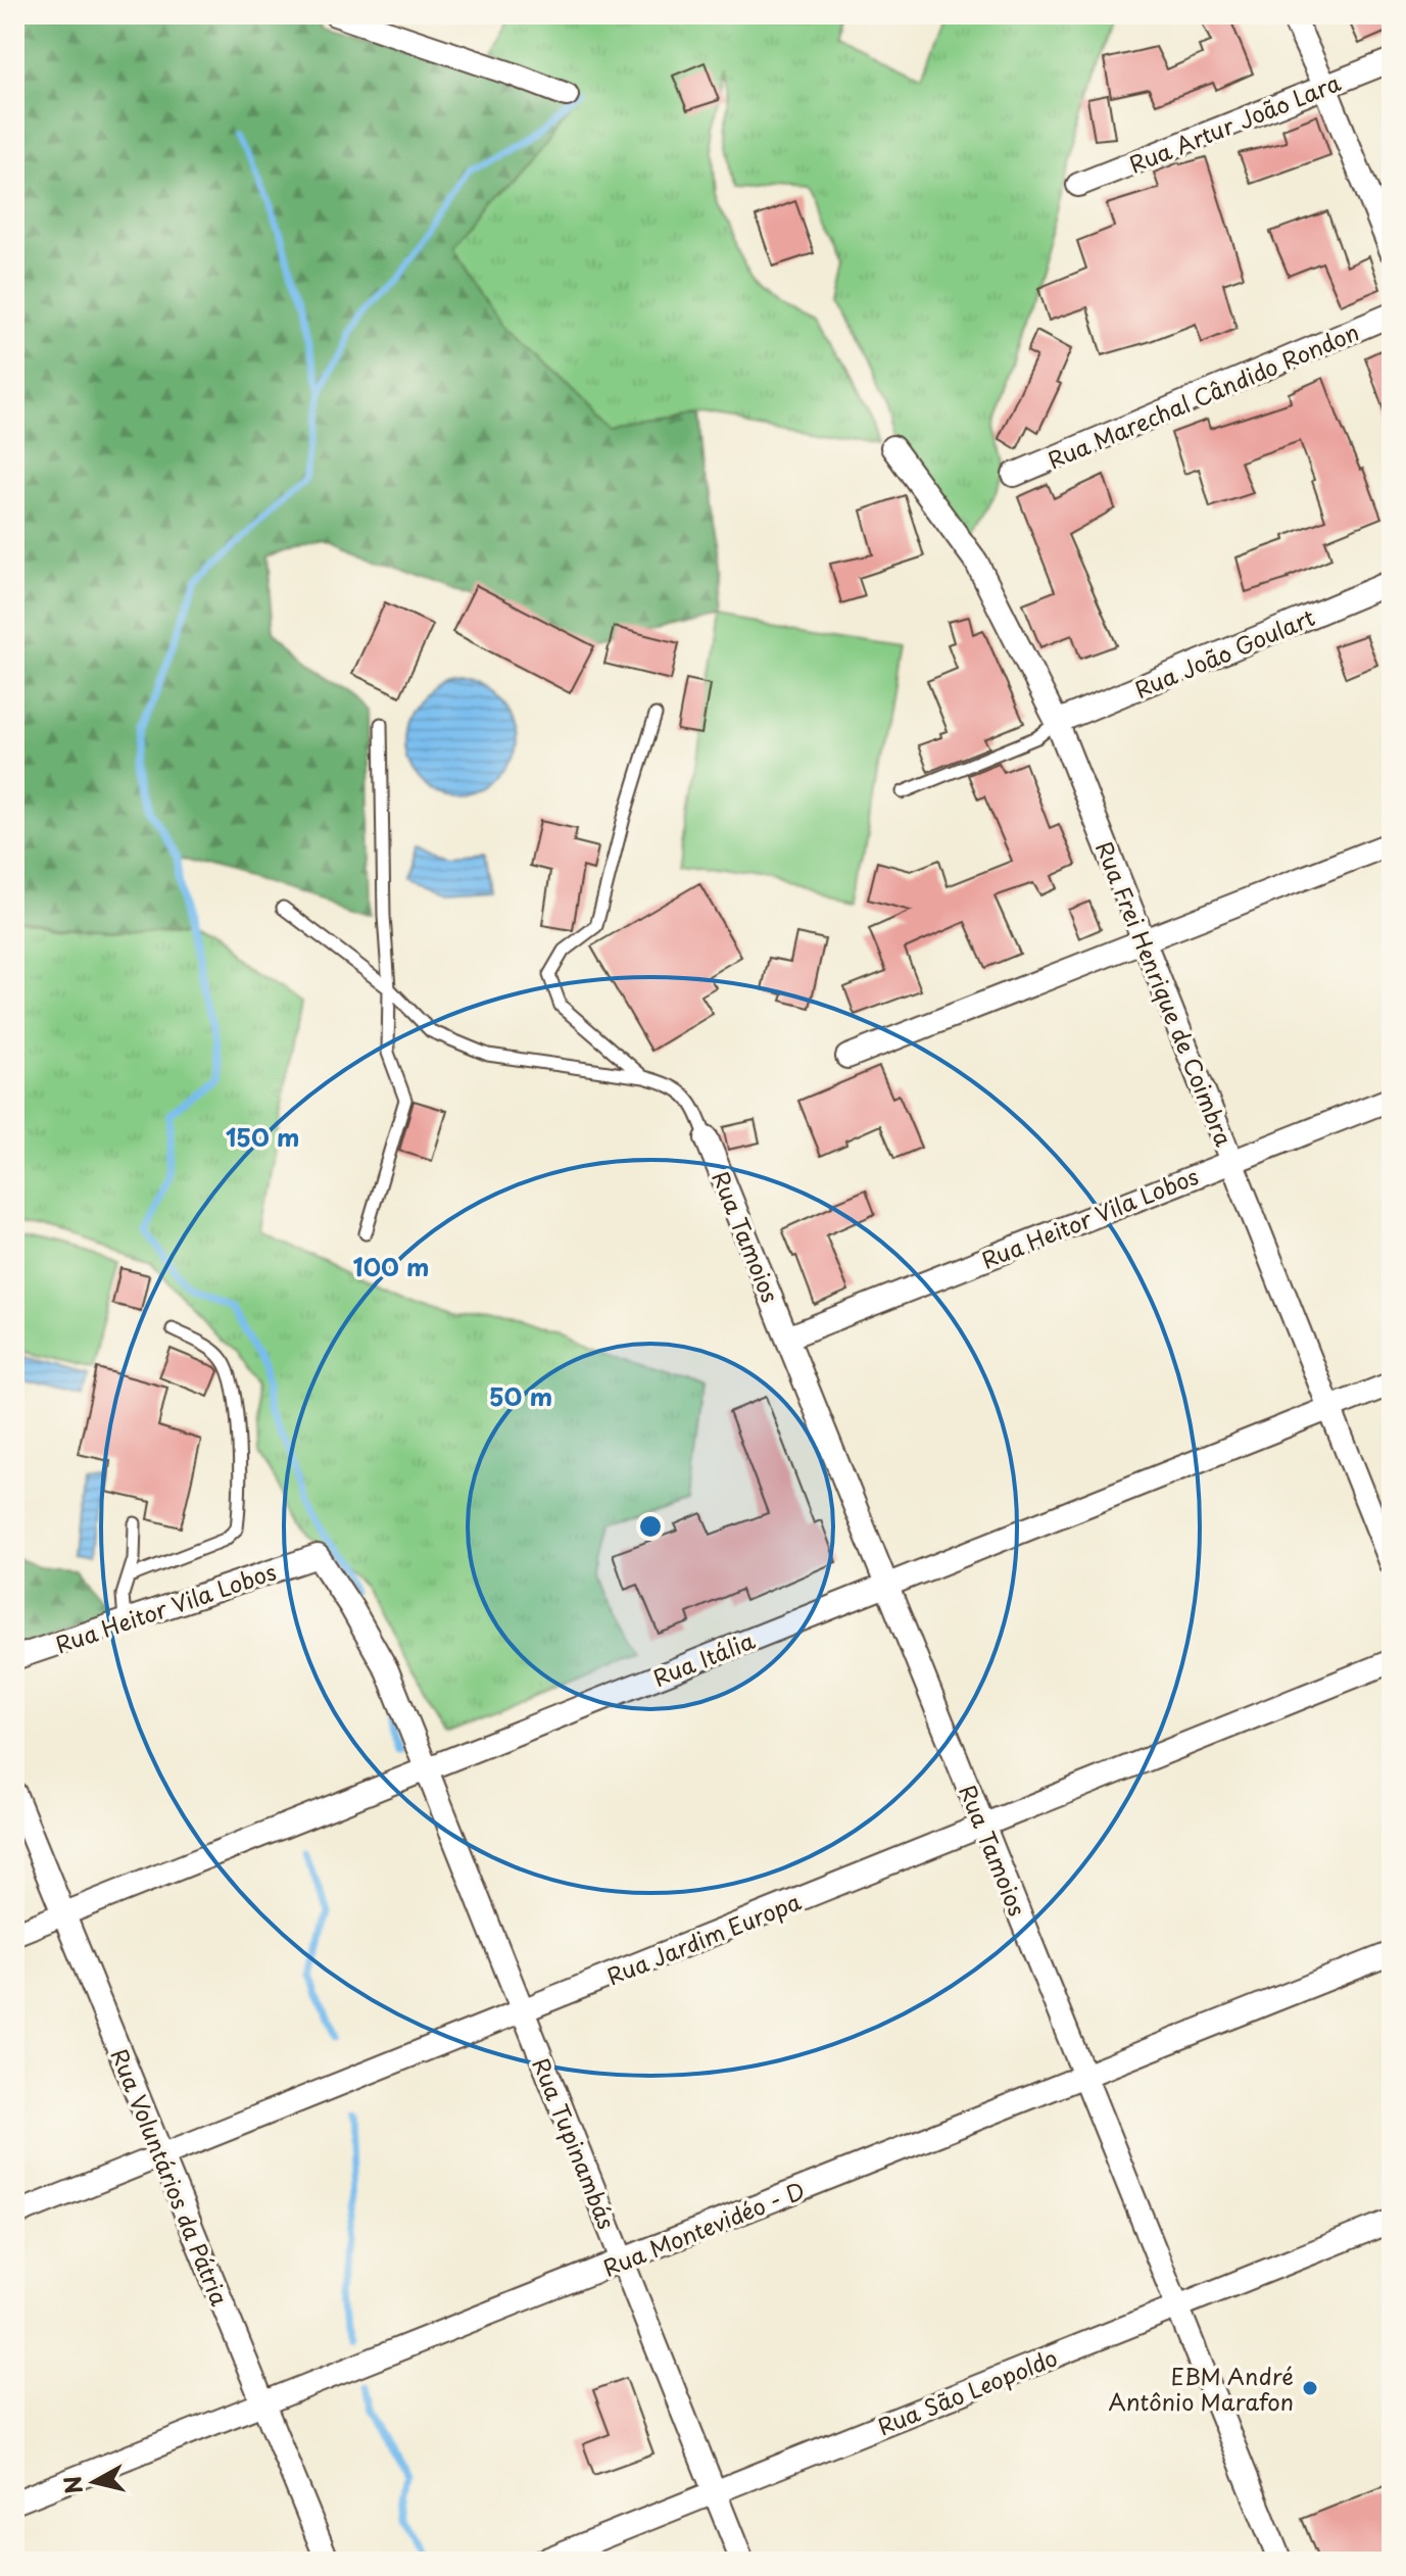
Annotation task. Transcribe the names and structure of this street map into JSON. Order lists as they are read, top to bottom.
{
  "streets": {
    "street": [
      "Rua Artur João Lara",
      "Rua Marechal Cândido Rondon",
      "Rua João Goulart",
      "Rua Frei Henrique de Coimbra",
      "Rua Heitor Vila Lobos",
      "Rua Tamoios",
      "Rua Itália",
      "Rua Jardim Europa",
      "Rua Tupinambás",
      "Rua Voluntários da Pátria",
      "Rua Montevidéo - D",
      "Rua São Leopoldo"
    ]
  },
  "crossings": [
    ["Rua João Goulart", "Rua Frei Henrique de Coimbra"],
    ["Rua Frei Henrique de Coimbra", "Rua Heitor Vila Lobos"],
    ["Rua Frei Henrique de Coimbra", "Rua Itália"],
    ["Rua Heitor Vila Lobos", "Rua Tamoios"],
    ["Rua Heitor Vila Lobos", "Rua Tupinambás"],
    ["Rua Tamoios", "Rua Itália"],
    ["Rua Tamoios", "Rua Jardim Europa"],
    ["Rua Tamoios", "Rua Montevidéo - D"],
    ["Rua Tamoios", "Rua São Leopoldo"],
    ["Rua Itália", "Rua Tupinambás"],
    ["Rua Itália", "Rua Voluntários da Pátria"],
    ["Rua Jardim Europa", "Rua Tupinambás"],
    ["Rua Jardim Europa", "Rua Voluntários da Pátria"],
    ["Rua Tupinambás", "Rua Montevidéo - D"],
    ["Rua Tupinambás", "Rua São Leopoldo"],
    ["Rua Voluntários da Pátria", "Rua Montevidéo - D"]
  ],
  "places": ["EBM André Antônio Marafon"],
  "north": "left",
  "rings": ["150 m", "100 m", "50 m"]
}
